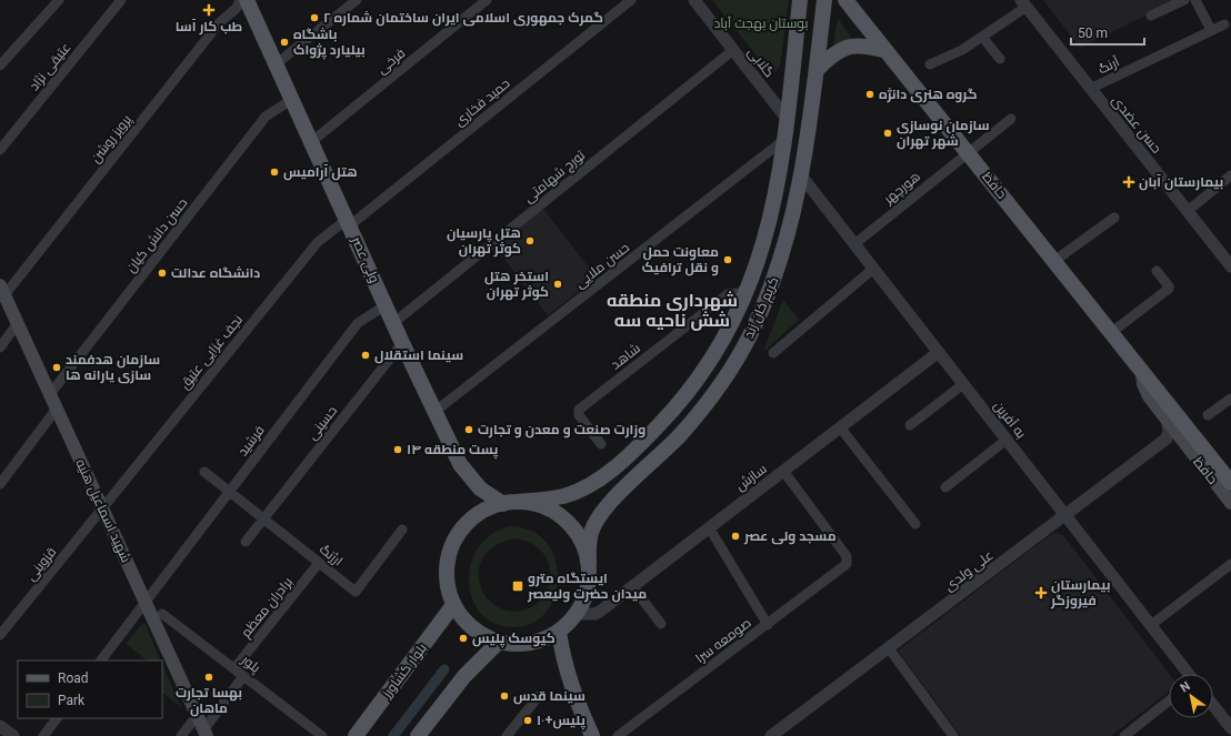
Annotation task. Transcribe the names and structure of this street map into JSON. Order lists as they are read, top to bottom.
{
  "streets": {
    "main road": [
      "حافظ",
      "ولی عصر",
      "کریم خان زند",
      "شهید اسماعیل هنیه",
      "بلوار کشاورز"
    ],
    "street": [
      "فرخی",
      "گلابی",
      "آرنگ",
      "عتیقی نژاد",
      "حمید فخاری",
      "حسن عضدی",
      "پرویز روشن",
      "تورج شهامتی",
      "هورچهر",
      "حسن دانش کیان",
      "حسن ملایی",
      "نجف غزایی عتیق",
      "شاهد",
      "به آفرین",
      "حسینی",
      "فرشید",
      "سازش",
      "ارژنگ",
      "قزوینی",
      "علی ولدی",
      "برادران معظم",
      "صومعه سرا",
      "پلور"
    ]
  },
  "crossings": [
    ["فرخی", "ولی عصر"],
    ["گلابی", "تورج شهامتی"],
    ["گلابی", "کریم خان زند"],
    ["آرنگ", "حسن عضدی"],
    ["حمید فخاری", "ولی عصر"],
    ["حمید فخاری", "نجف غزایی عتیق"],
    ["پرویز روشن", "شهید اسماعیل هنیه"],
    ["تورج شهامتی", "ولی عصر"],
    ["حافظ", "هورچهر"],
    ["حافظ", "علی ولدی"],
    ["هورچهر", "به آفرین"],
    ["حسن دانش کیان", "ولی عصر"],
    ["حسن دانش کیان", "شهید اسماعیل هنیه"],
    ["ولی عصر", "حسن ملایی"],
    ["ولی عصر", "کریم خان زند"],
    ["ولی عصر", "نجف غزایی عتیق"],
    ["ولی عصر", "حسینی"],
    ["ولی عصر", "فرشید"],
    ["ولی عصر", "سازش"],
    ["ولی عصر", "بلوار کشاورز"],
    ["حسن ملایی", "کریم خان زند"],
    ["کریم خان زند", "شاهد"],
    ["کریم خان زند", "به آفرین"],
    ["کریم خان زند", "سازش"],
    ["کریم خان زند", "بلوار کشاورز"],
    ["نجف غزایی عتیق", "شهید اسماعیل هنیه"],
    ["نجف غزایی عتیق", "قزوینی"],
    ["به آفرین", "سازش"],
    ["به آفرین", "علی ولدی"],
    ["حسینی", "ارژنگ"],
    ["فرشید", "شهید اسماعیل هنیه"],
    ["فرشید", "ارژنگ"],
    ["سازش", "صومعه سرا"],
    ["سازش", "بلوار کشاورز"],
    ["شهید اسماعیل هنیه", "قزوینی"],
    ["ارژنگ", "برادران معظم"],
    ["برادران معظم", "پلور"]
  ],
  "districts": ["شهرداری منطقه شش ناحیه سه"],
  "parks": ["بوستان بهجت آباد"],
  "places": {
    "health": ["طب کار آسا", "بیمارستان آبان", "بیمارستان فیروزگر"],
    "other": [
      "گمرک جمهوری اسلامی ایران ساختمان شماره ۲",
      "باشگاه بیلیارد پژواک",
      "گروه هنری دانژه",
      "سازمان نوسازی شهر تهران",
      "هتل آرامیس",
      "هتل پارسیان کوثر تهران",
      "معاونت حمل و نقل ترافیک",
      "دانشگاه عدالت",
      "استخر هتل کوثر تهران",
      "سینما استقلال",
      "سازمان هدفمند سازی یارانه ها",
      "وزارت صنعت و معدن و تجارت",
      "پست منطقه ۱۴",
      "مسجد ولی عصر",
      "کیوسک پلیس",
      "بهسا تجارت ماهان",
      "سینما قدس",
      "پلیس+۱۰"
    ],
    "transit": ["ایستگاه مترو میدان حضرت ولیعصر"]
  },
  "legend": ["Road", "Park"],
  "scale_bar": "50 m",
  "north": "top left"
}
